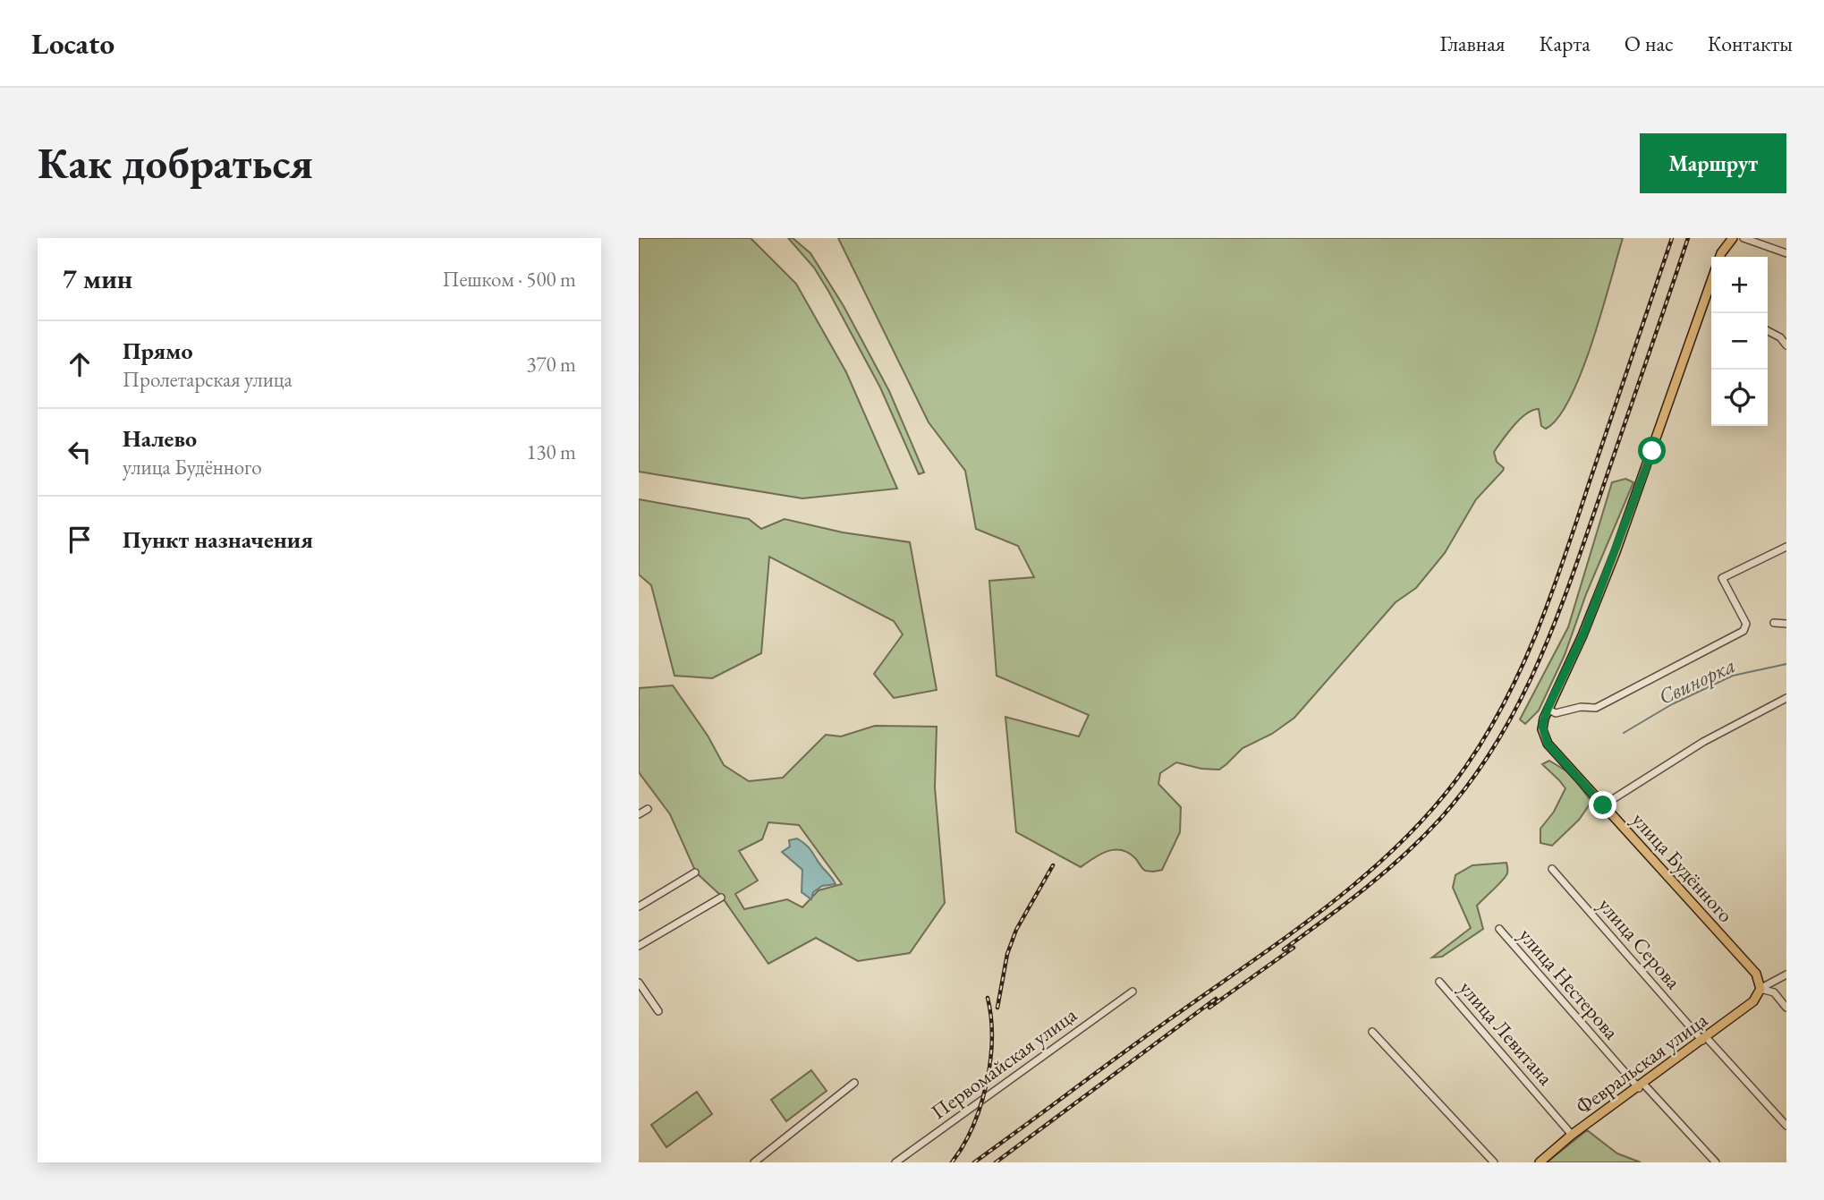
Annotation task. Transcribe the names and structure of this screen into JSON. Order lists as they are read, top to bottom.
{
  "streets": {
    "main road": ["улица Будённого", "Февральская улица"],
    "street": [
      "улица Серова",
      "улица Нестерова",
      "улица Левитана",
      "Первомайская улица"
    ]
  },
  "crossings": [
    ["улица Будённого", "Февральская улица"],
    ["улица Серова", "Февральская улица"],
    ["улица Нестерова", "Февральская улица"],
    ["улица Левитана", "Февральская улица"]
  ],
  "water": ["Свинорка"],
  "page": {
    "header": "Locato",
    "nav": [
      "Главная",
      "Карта",
      "О нас",
      "Контакты"
    ],
    "buttons": "Маршрут",
    "title": "Как добраться",
    "heading": ["7 мин", "Пешком · 500 m"],
    "map_buttons": ["+", "−"],
    "list": [
      ["Прямо", "Пролетарская улица", "370 m"],
      ["Налево", "улица Будённого", "130 m"],
      "Пункт назначения"
    ]
  }
}
